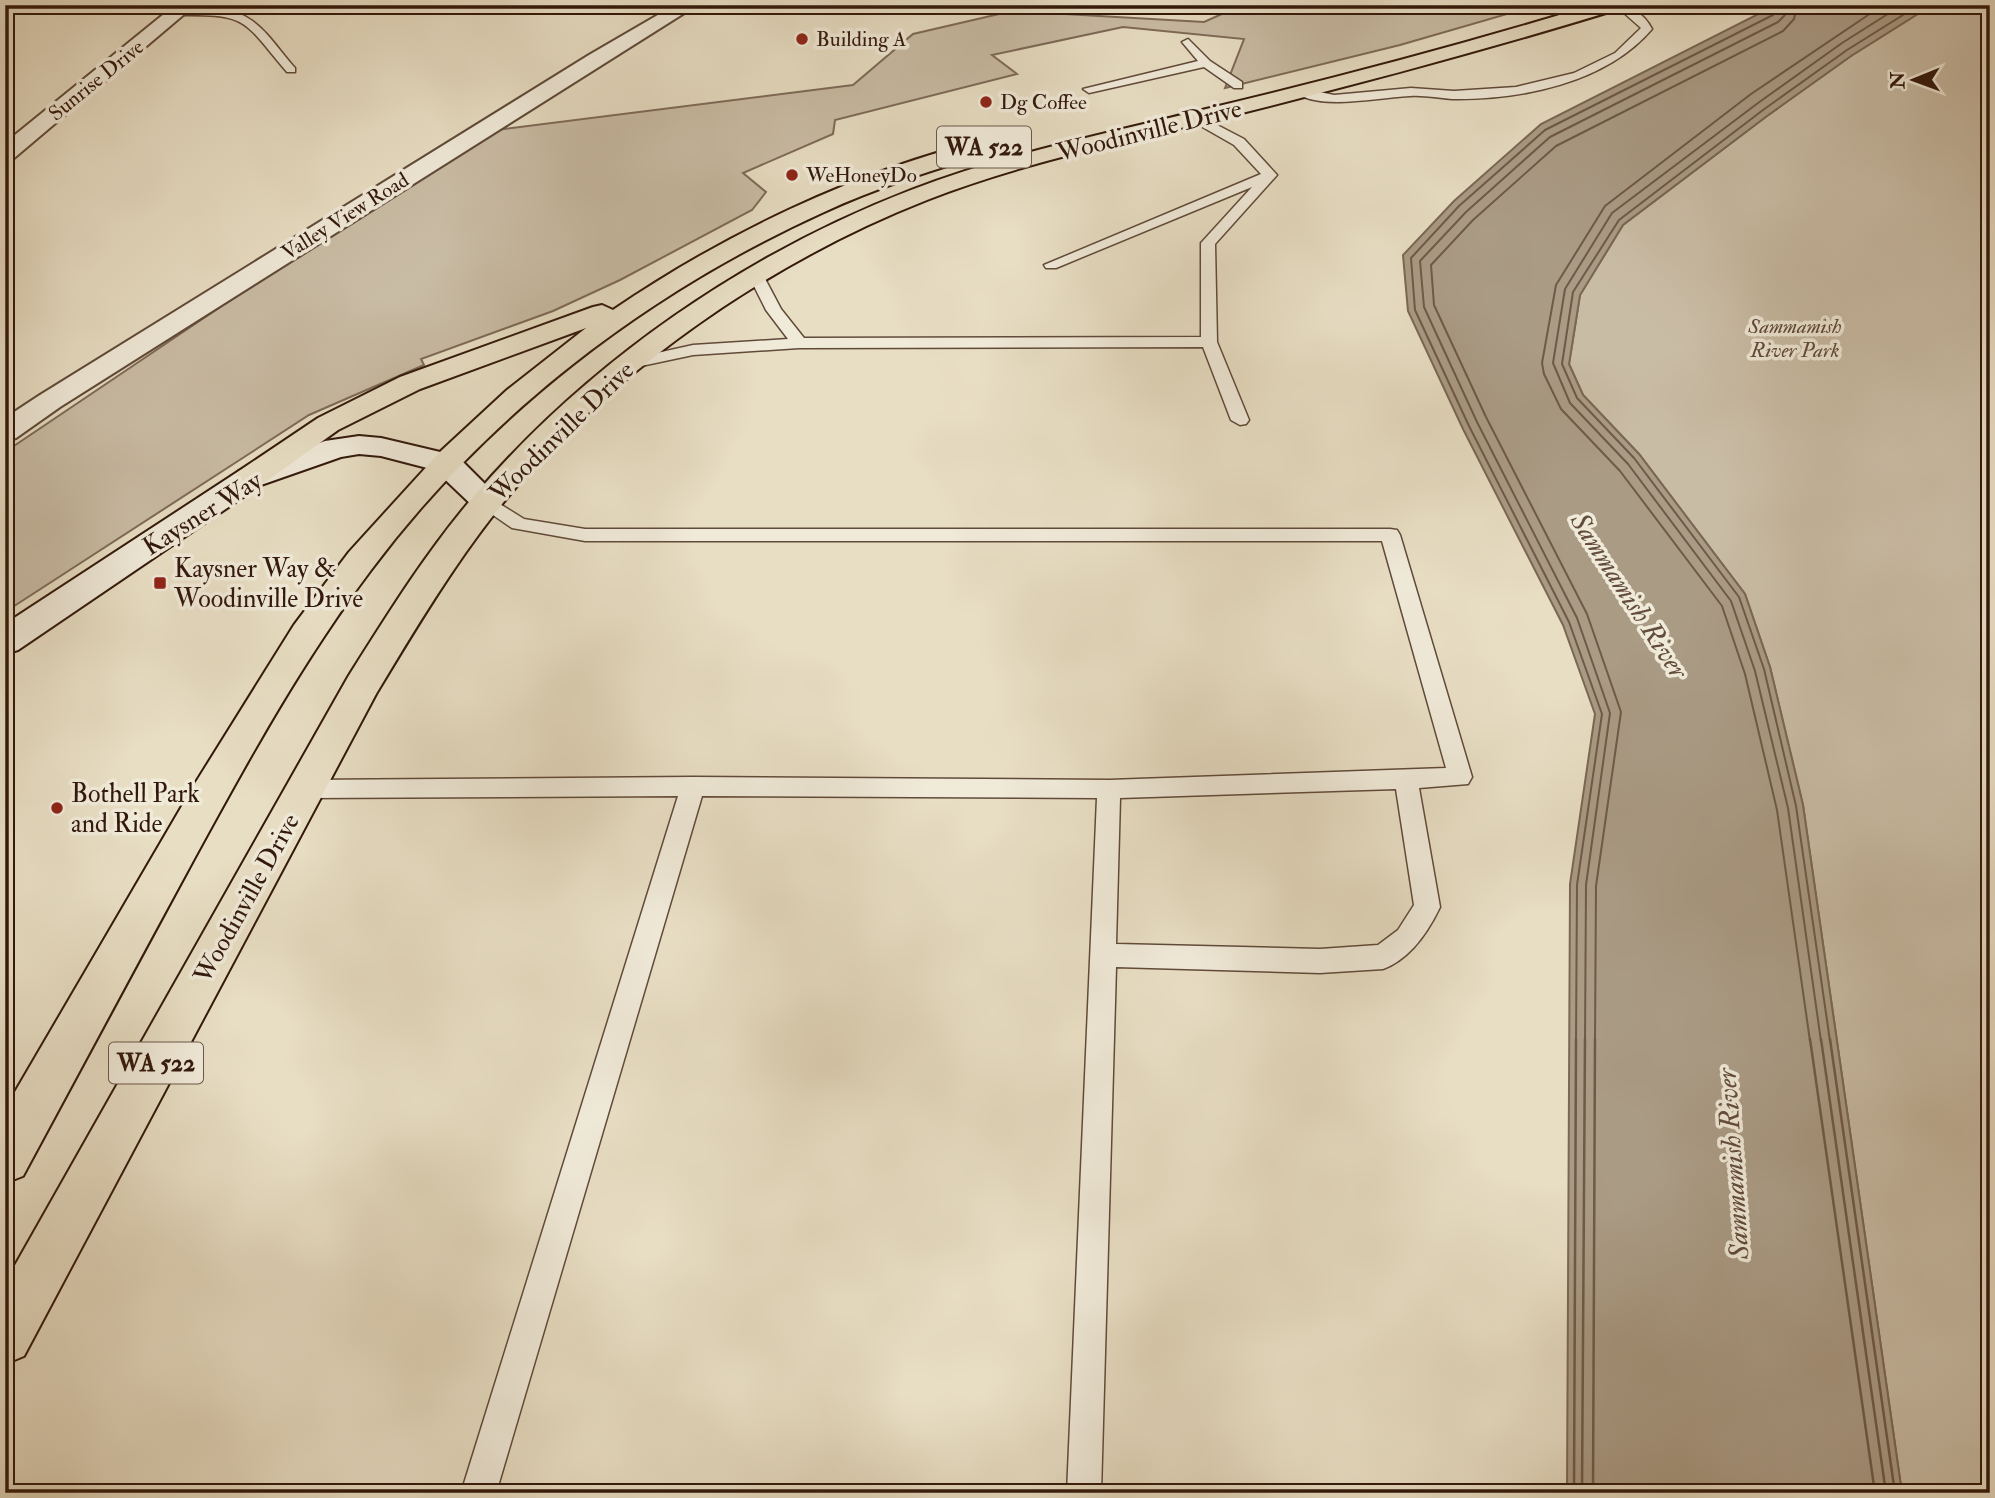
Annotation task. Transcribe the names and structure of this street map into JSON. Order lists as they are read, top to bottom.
{
  "streets": {
    "main road": ["Woodinville Drive", "WA 522"],
    "street": ["Sunrise Drive", "Valley View Road", "Kaysner Way"]
  },
  "crossings": [
    ["Woodinville Drive", "Kaysner Way"]
  ],
  "water": ["Sammamish River"],
  "parks": ["Sammamish River Park"],
  "places": {
    "other": [
      "Building A",
      "Dg Coffee",
      "WeHoneyDo",
      "Bothell Park and Ride"
    ],
    "transit": ["Kaysner Way & Woodinville Drive"]
  },
  "north": "left"
}
